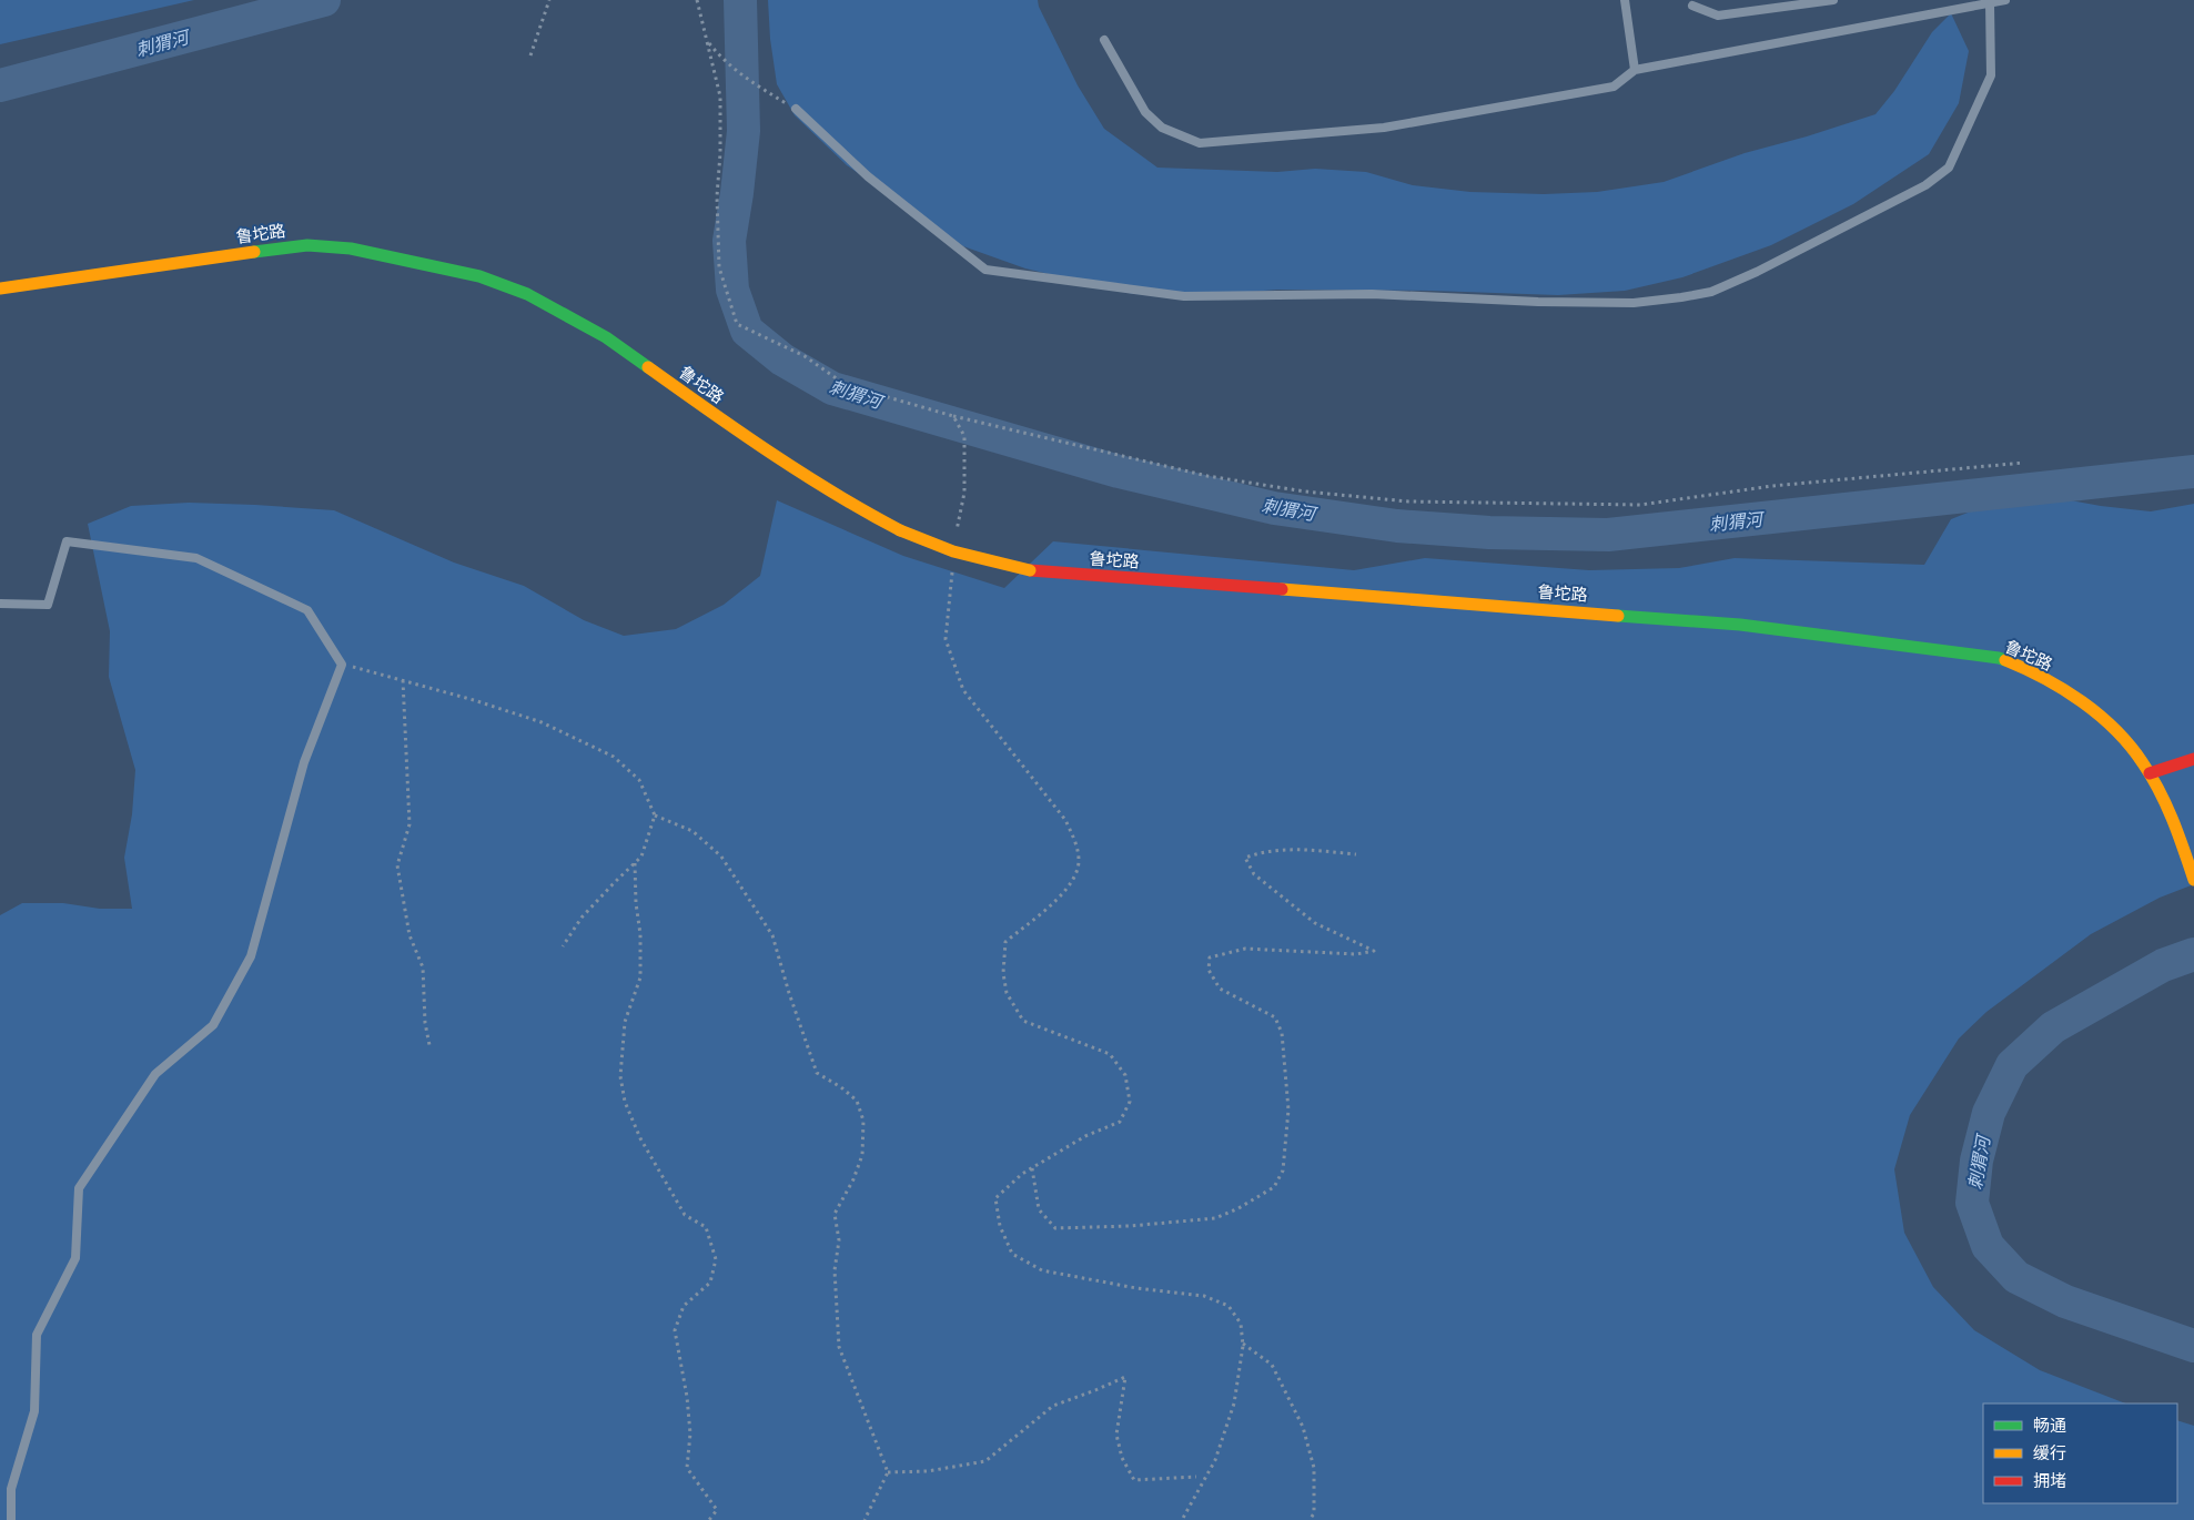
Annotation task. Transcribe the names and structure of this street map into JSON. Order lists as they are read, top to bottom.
{
  "streets": {
    "main road": ["鲁坨路"]
  },
  "water": ["刺猬河"],
  "legend": ["畅通", "缓行", "拥堵"]
}
